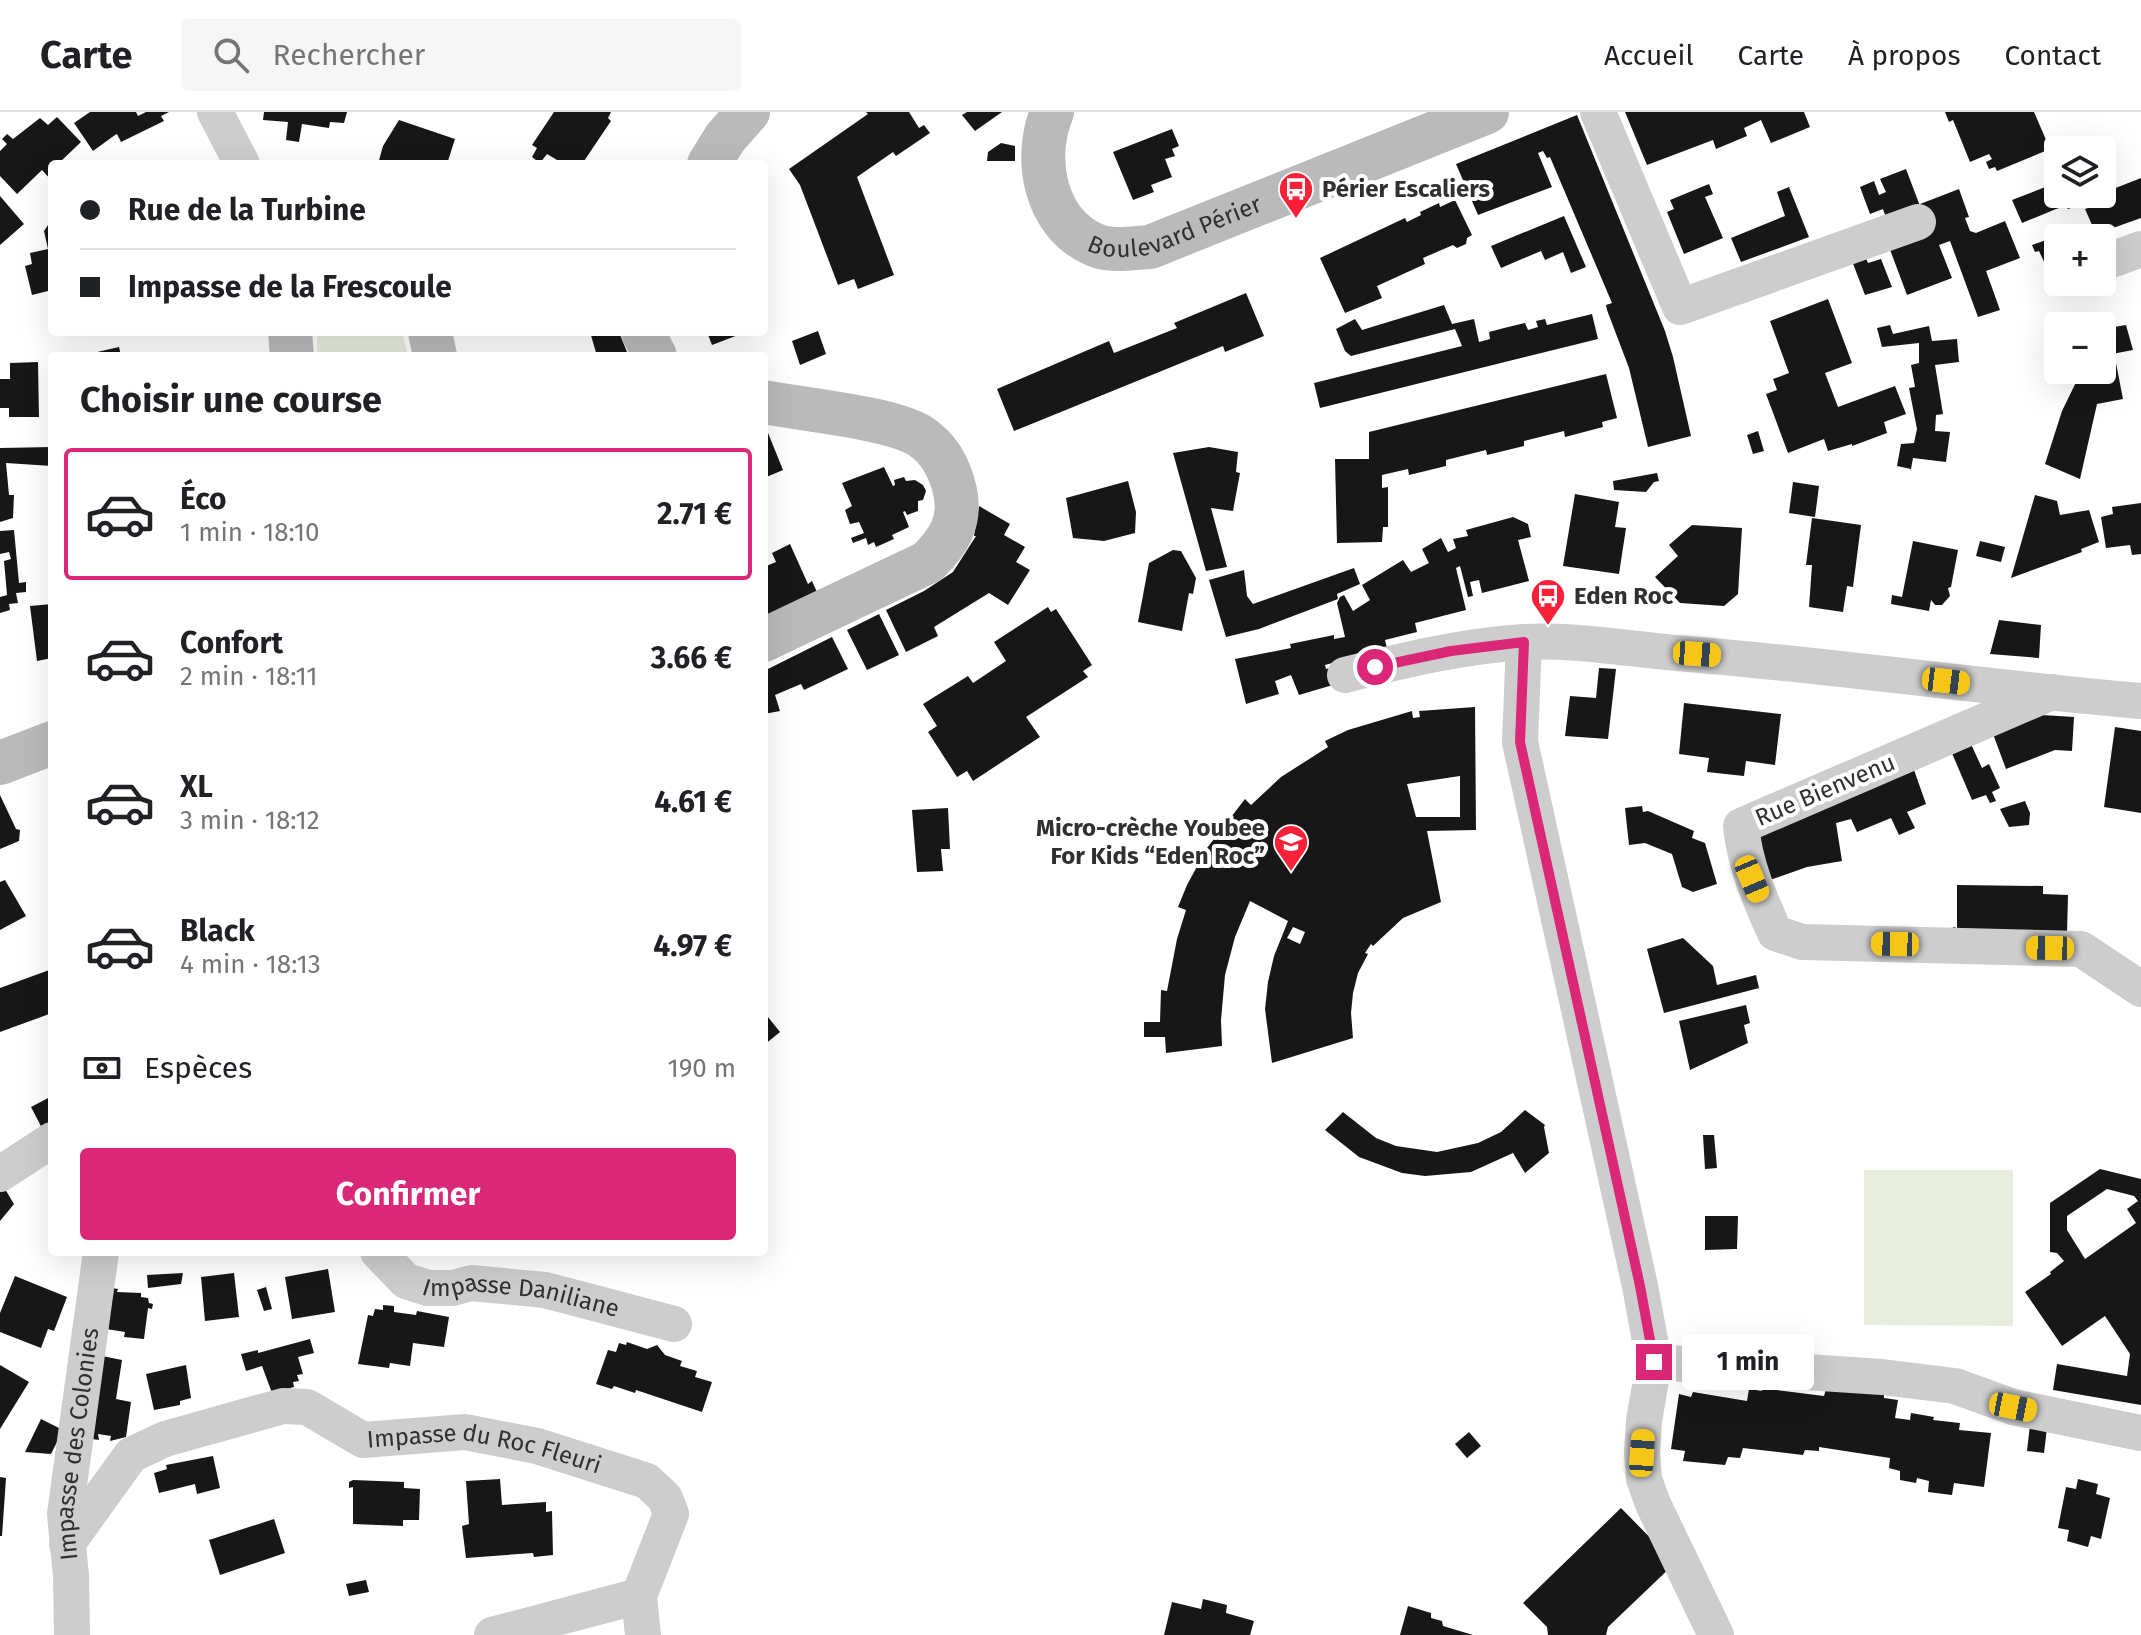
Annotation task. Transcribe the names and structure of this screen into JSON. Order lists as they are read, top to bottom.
{
  "streets": {
    "street": [
      "Boulevard Périer",
      "Rue Bienvenu",
      "Impasse Daniliane",
      "Impasse des Colonies",
      "Impasse du Roc Fleuri"
    ]
  },
  "crossings": [
    ["Impasse des Colonies", "Impasse du Roc Fleuri"]
  ],
  "places": {
    "bus stop": ["Périer Escaliers", "Eden Roc"],
    "school or university": ["Micro-crèche Youbee For Kids “Eden Roc”"]
  },
  "page": {
    "header": "Carte",
    "search": "Rechercher",
    "nav": [
      "Accueil",
      "Carte",
      "À propos",
      "Contact"
    ],
    "map_buttons": ["+", "−"],
    "banner": ["Rue de la Turbine", "Impasse de la Frescoule"],
    "heading": "Choisir une course",
    "list": [
      {
        "name": "Éco",
        "note": "1 min · 18:10",
        "value": "2.71 €"
      },
      {
        "name": "Confort",
        "note": "2 min · 18:11",
        "value": "3.66 €"
      },
      {
        "name": "XL",
        "note": "3 min · 18:12",
        "value": "4.61 €"
      },
      {
        "name": "Black",
        "note": "4 min · 18:13",
        "value": "4.97 €"
      }
    ],
    "pay": ["Espèces", "190 m"],
    "buttons": "Confirmer",
    "bubble": "1 min"
  }
}
